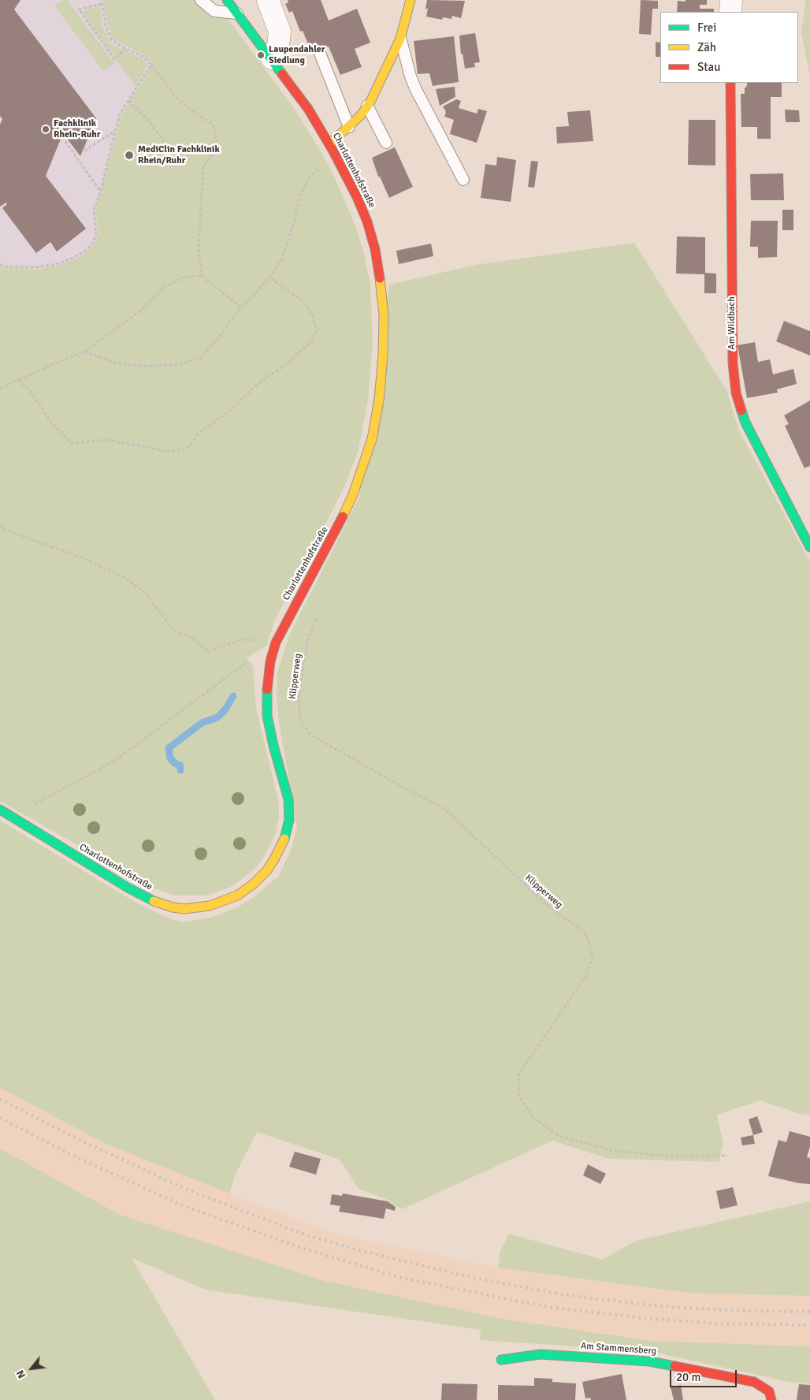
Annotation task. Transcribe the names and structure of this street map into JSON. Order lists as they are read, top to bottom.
{
  "streets": {
    "main road": ["Charlottenhofstraße", "Am Wildbach", "Am Stammensberg"],
    "path": ["Klipperweg"]
  },
  "places": ["Laupendahler Siedlung", "Fachklinik Rhein-Ruhr", "MediClin Fachklinik Rhein/Ruhr"],
  "legend": ["Frei", "Zäh", "Stau"],
  "scale_bar": "20 m",
  "north": "bottom left"
}
